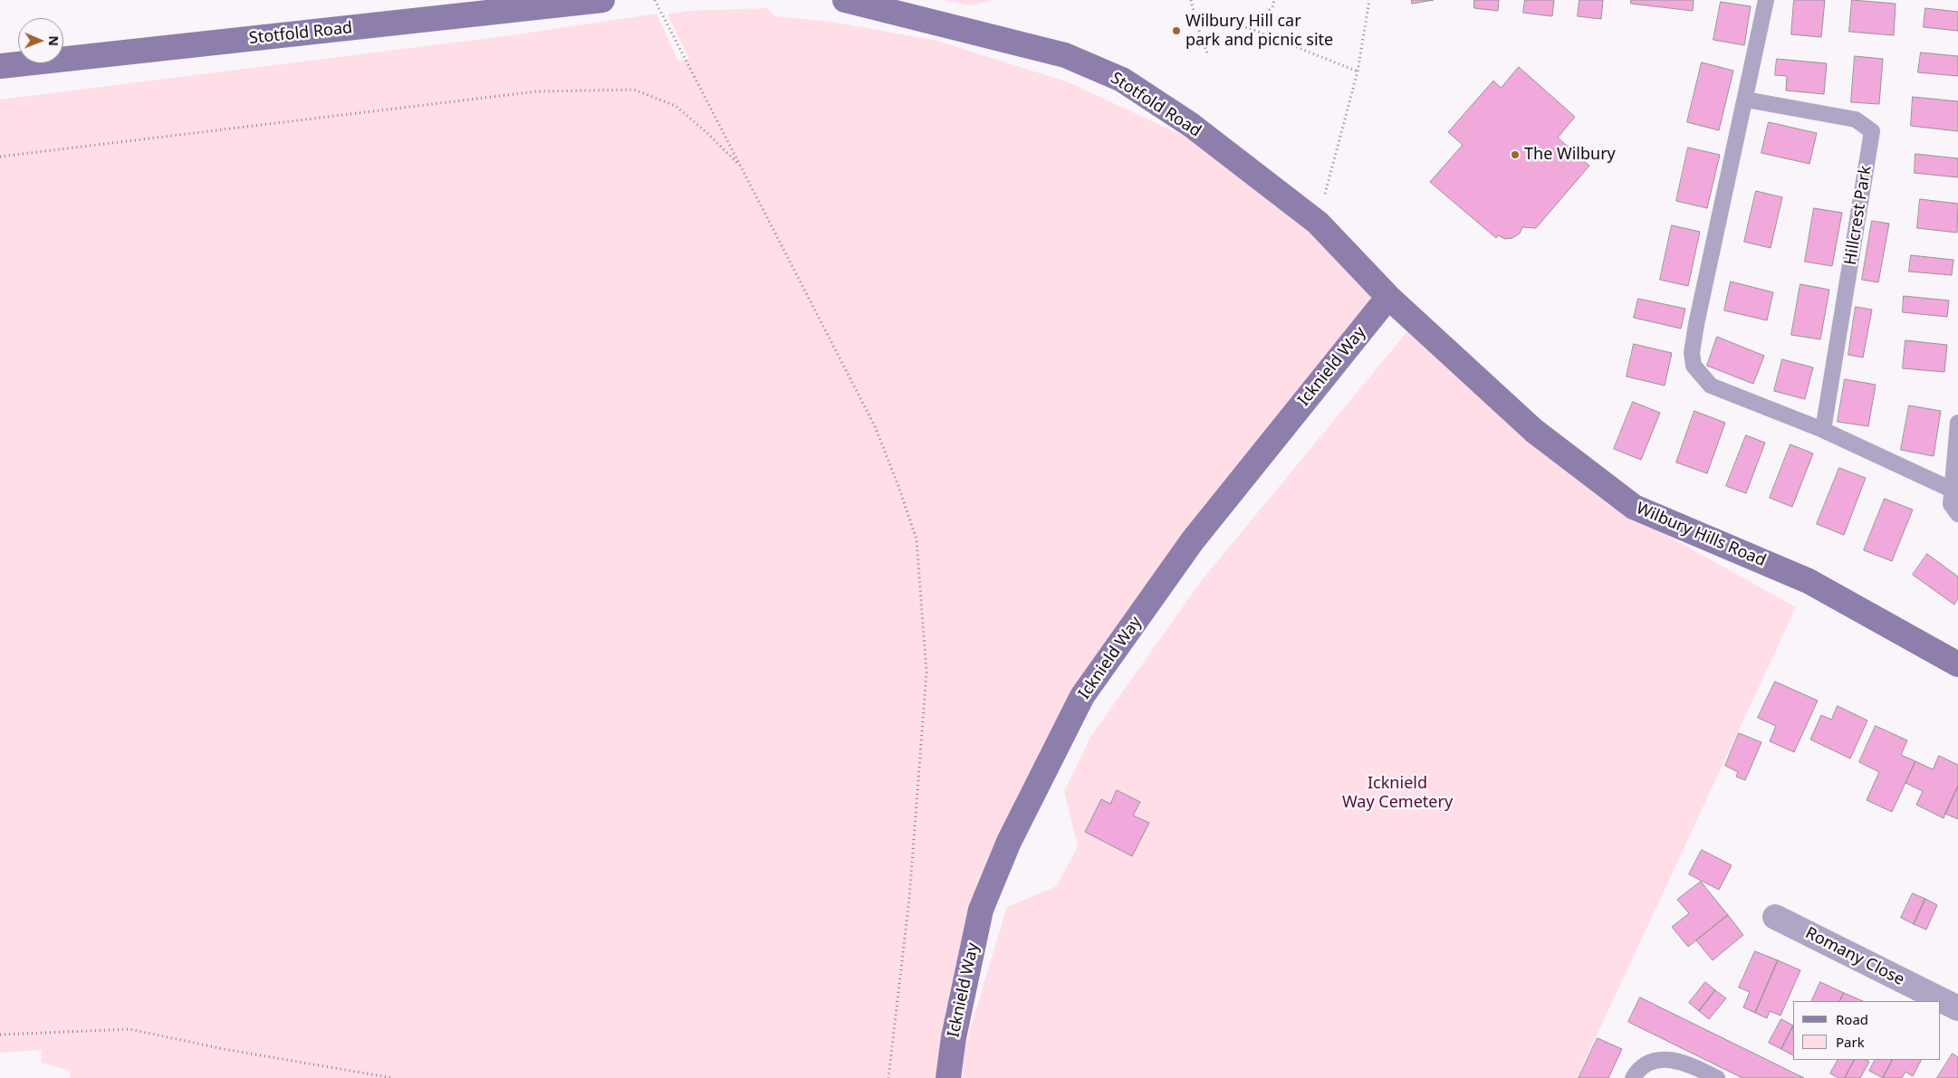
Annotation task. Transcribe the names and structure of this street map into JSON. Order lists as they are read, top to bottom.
{
  "streets": {
    "street": [
      "Stotfold Road",
      "Icknield Way",
      "Wilbury Hills Road",
      "Romany Close"
    ],
    "lane": ["Hillcrest Park"]
  },
  "crossings": [
    ["Stotfold Road", "Icknield Way"],
    ["Stotfold Road", "Wilbury Hills Road"],
    ["Icknield Way", "Wilbury Hills Road"]
  ],
  "parks": ["Icknield Way Cemetery"],
  "places": ["Wilbury Hill car park and picnic site", "The Wilbury"],
  "legend": ["Road", "Park"],
  "north": "right"
}
